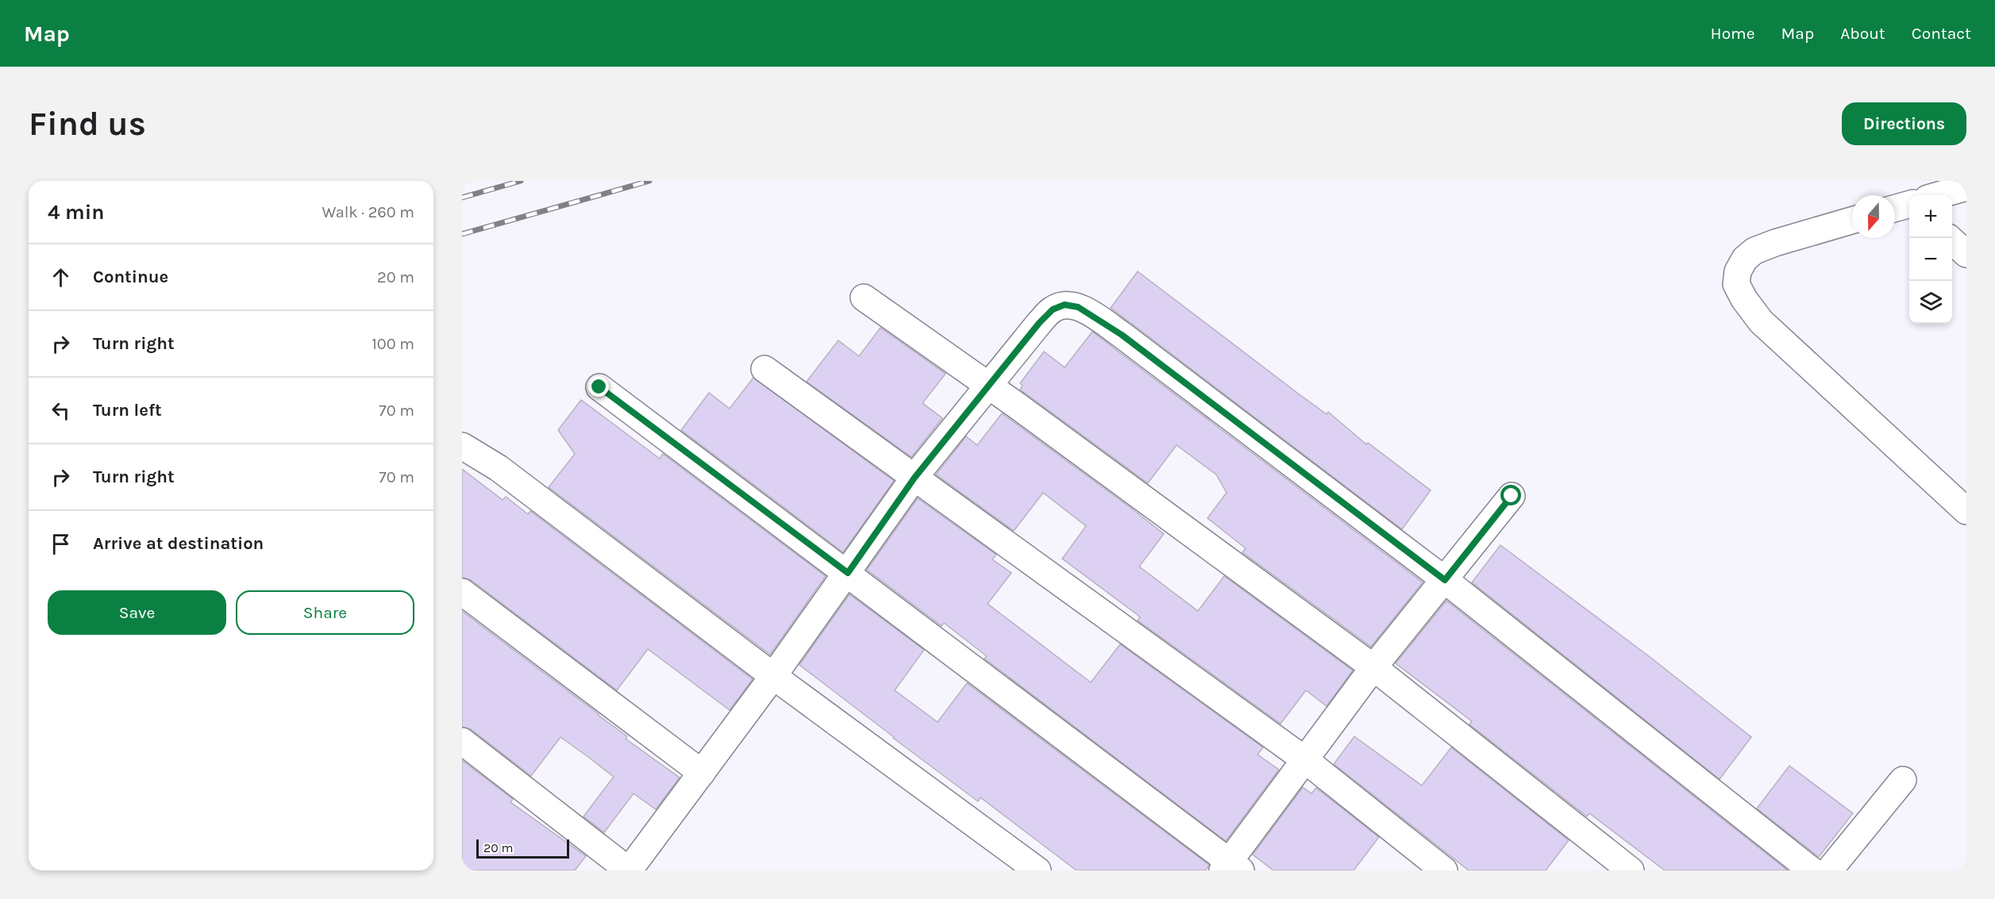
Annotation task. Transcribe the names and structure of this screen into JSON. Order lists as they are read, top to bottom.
{
  "scale_bar": "20 m",
  "north": "bottom",
  "page": {
    "header": "Map",
    "nav": [
      "Home",
      "Map",
      "About",
      "Contact"
    ],
    "buttons": [
      "Directions",
      ["Save", "Share"]
    ],
    "title": "Find us",
    "heading": ["4 min", "Walk · 260 m"],
    "map_buttons": ["+", "−"],
    "list": [
      ["Continue", "20 m"],
      ["Turn right", "100 m"],
      ["Turn left", "70 m"],
      ["Turn right", "70 m"],
      "Arrive at destination"
    ],
    "scale": "20 m"
  }
}
